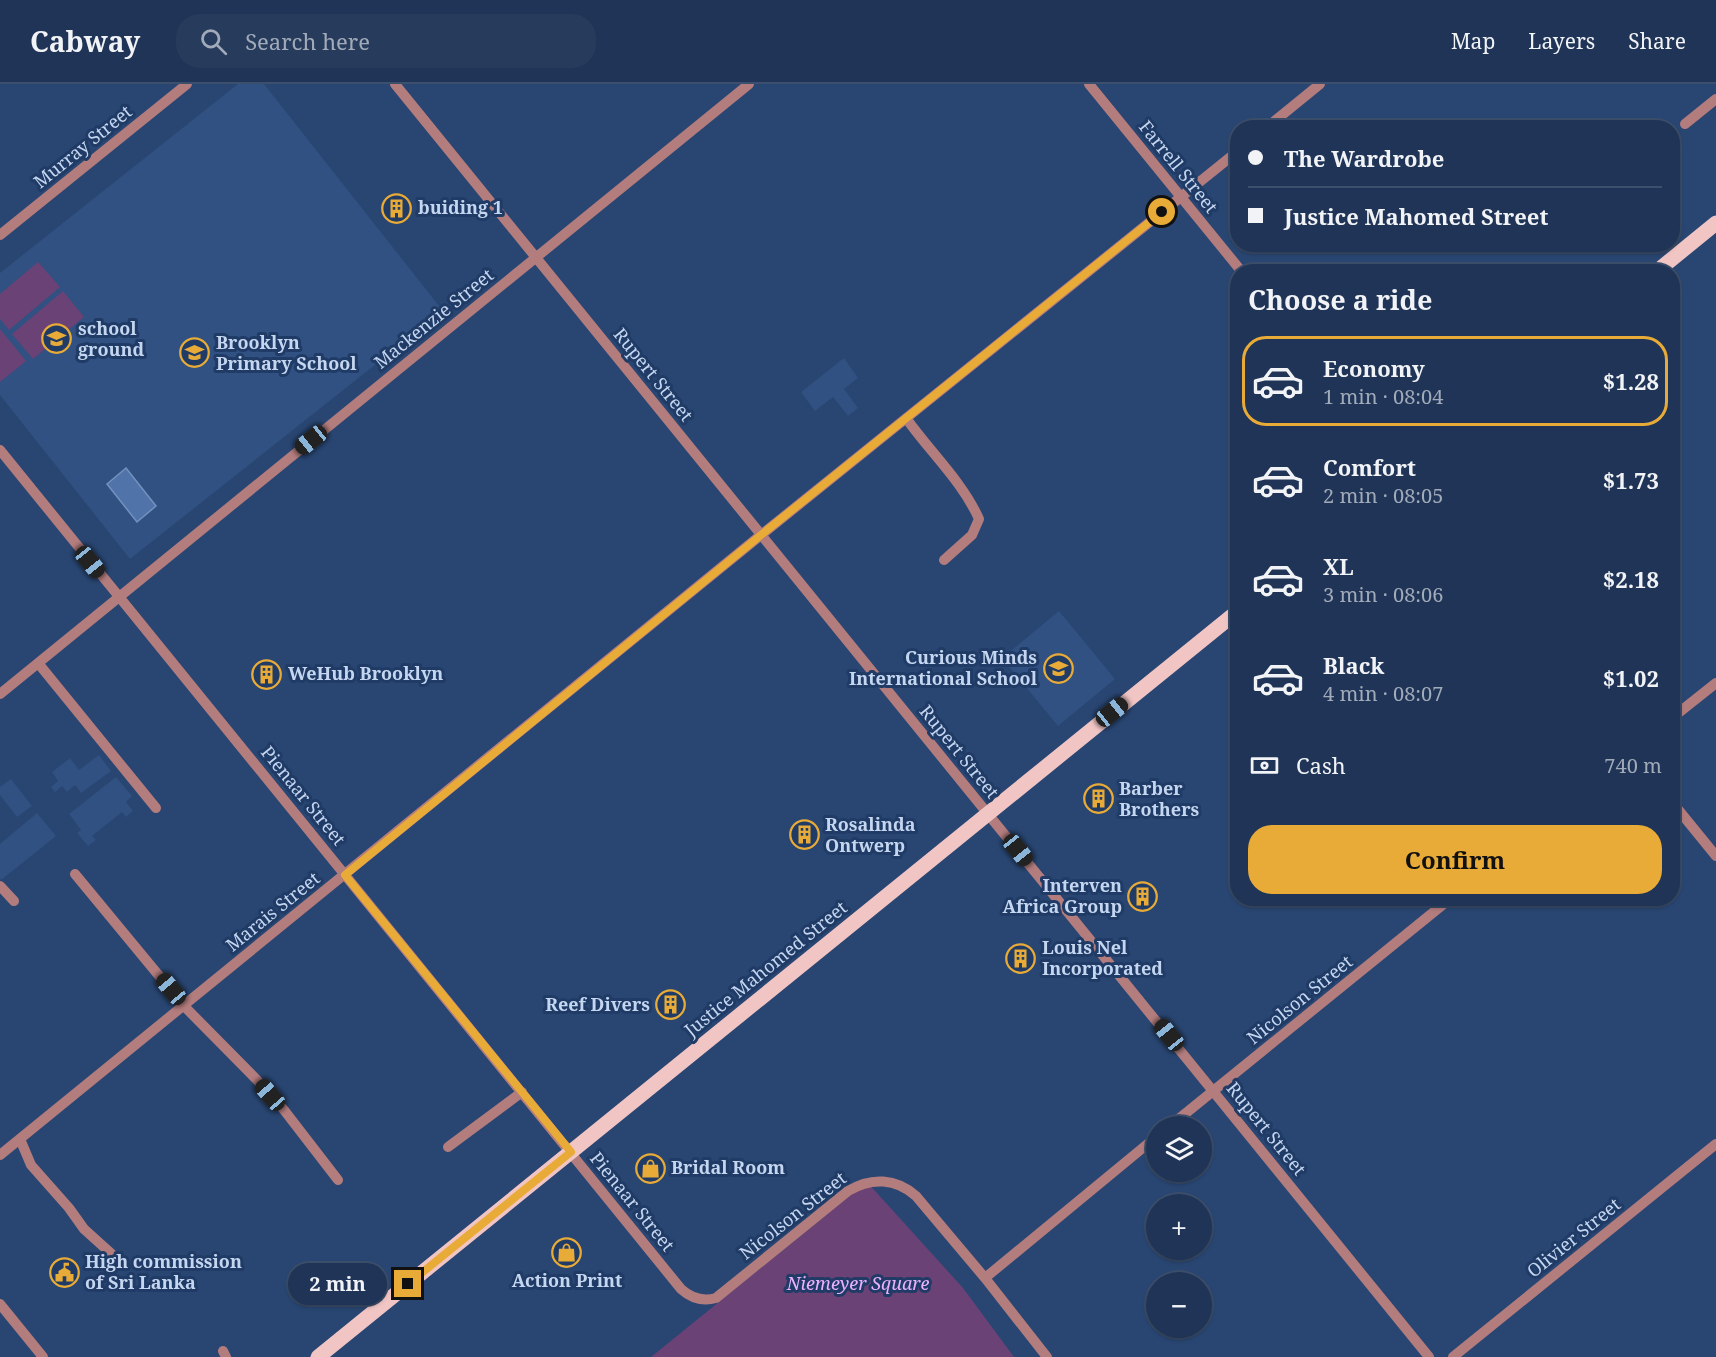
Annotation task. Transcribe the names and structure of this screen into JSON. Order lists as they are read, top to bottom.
{
  "streets": {
    "main road": ["Justice Mahomed Street"],
    "street": [
      "Murray Street",
      "Farrell Street",
      "Mackenzie Street",
      "Rupert Street",
      "Pienaar Street",
      "Marais Street",
      "Nicolson Street",
      "Olivier Street"
    ]
  },
  "crossings": [
    ["Farrell Street", "Marais Street"],
    ["Mackenzie Street", "Rupert Street"],
    ["Mackenzie Street", "Pienaar Street"],
    ["Rupert Street", "Marais Street"],
    ["Rupert Street", "Justice Mahomed Street"],
    ["Rupert Street", "Nicolson Street"],
    ["Pienaar Street", "Marais Street"],
    ["Pienaar Street", "Justice Mahomed Street"],
    ["Pienaar Street", "Nicolson Street"]
  ],
  "parks": ["Niemeyer Square"],
  "places": {
    "building": [
      "buiding 1",
      "WeHub Brooklyn",
      "Barber Brothers",
      "Rosalinda Ontwerp",
      "Interven Africa Group",
      "Louis Nel Incorporated",
      "Reef Divers"
    ],
    "school or university": ["school ground", "Brooklyn Primary School", "Curious Minds International School"],
    "shop": ["Bridal Room", "Action Print"],
    "public building": ["High commission of Sri Lanka"]
  },
  "page": {
    "header": "Cabway",
    "search": "Search here",
    "nav": ["Map", "Layers", "Share"],
    "banner": ["The Wardrobe", "Justice Mahomed Street"],
    "heading": "Choose a ride",
    "list": [
      {
        "name": "Economy",
        "note": "1 min · 08:04",
        "value": "$1.28"
      },
      {
        "name": "Comfort",
        "note": "2 min · 08:05",
        "value": "$1.73"
      },
      {
        "name": "XL",
        "note": "3 min · 08:06",
        "value": "$2.18"
      },
      {
        "name": "Black",
        "note": "4 min · 08:07",
        "value": "$1.02"
      }
    ],
    "pay": ["Cash", "740 m"],
    "buttons": "Confirm",
    "map_buttons": ["+", "−"],
    "bubble": "2 min"
  }
}
